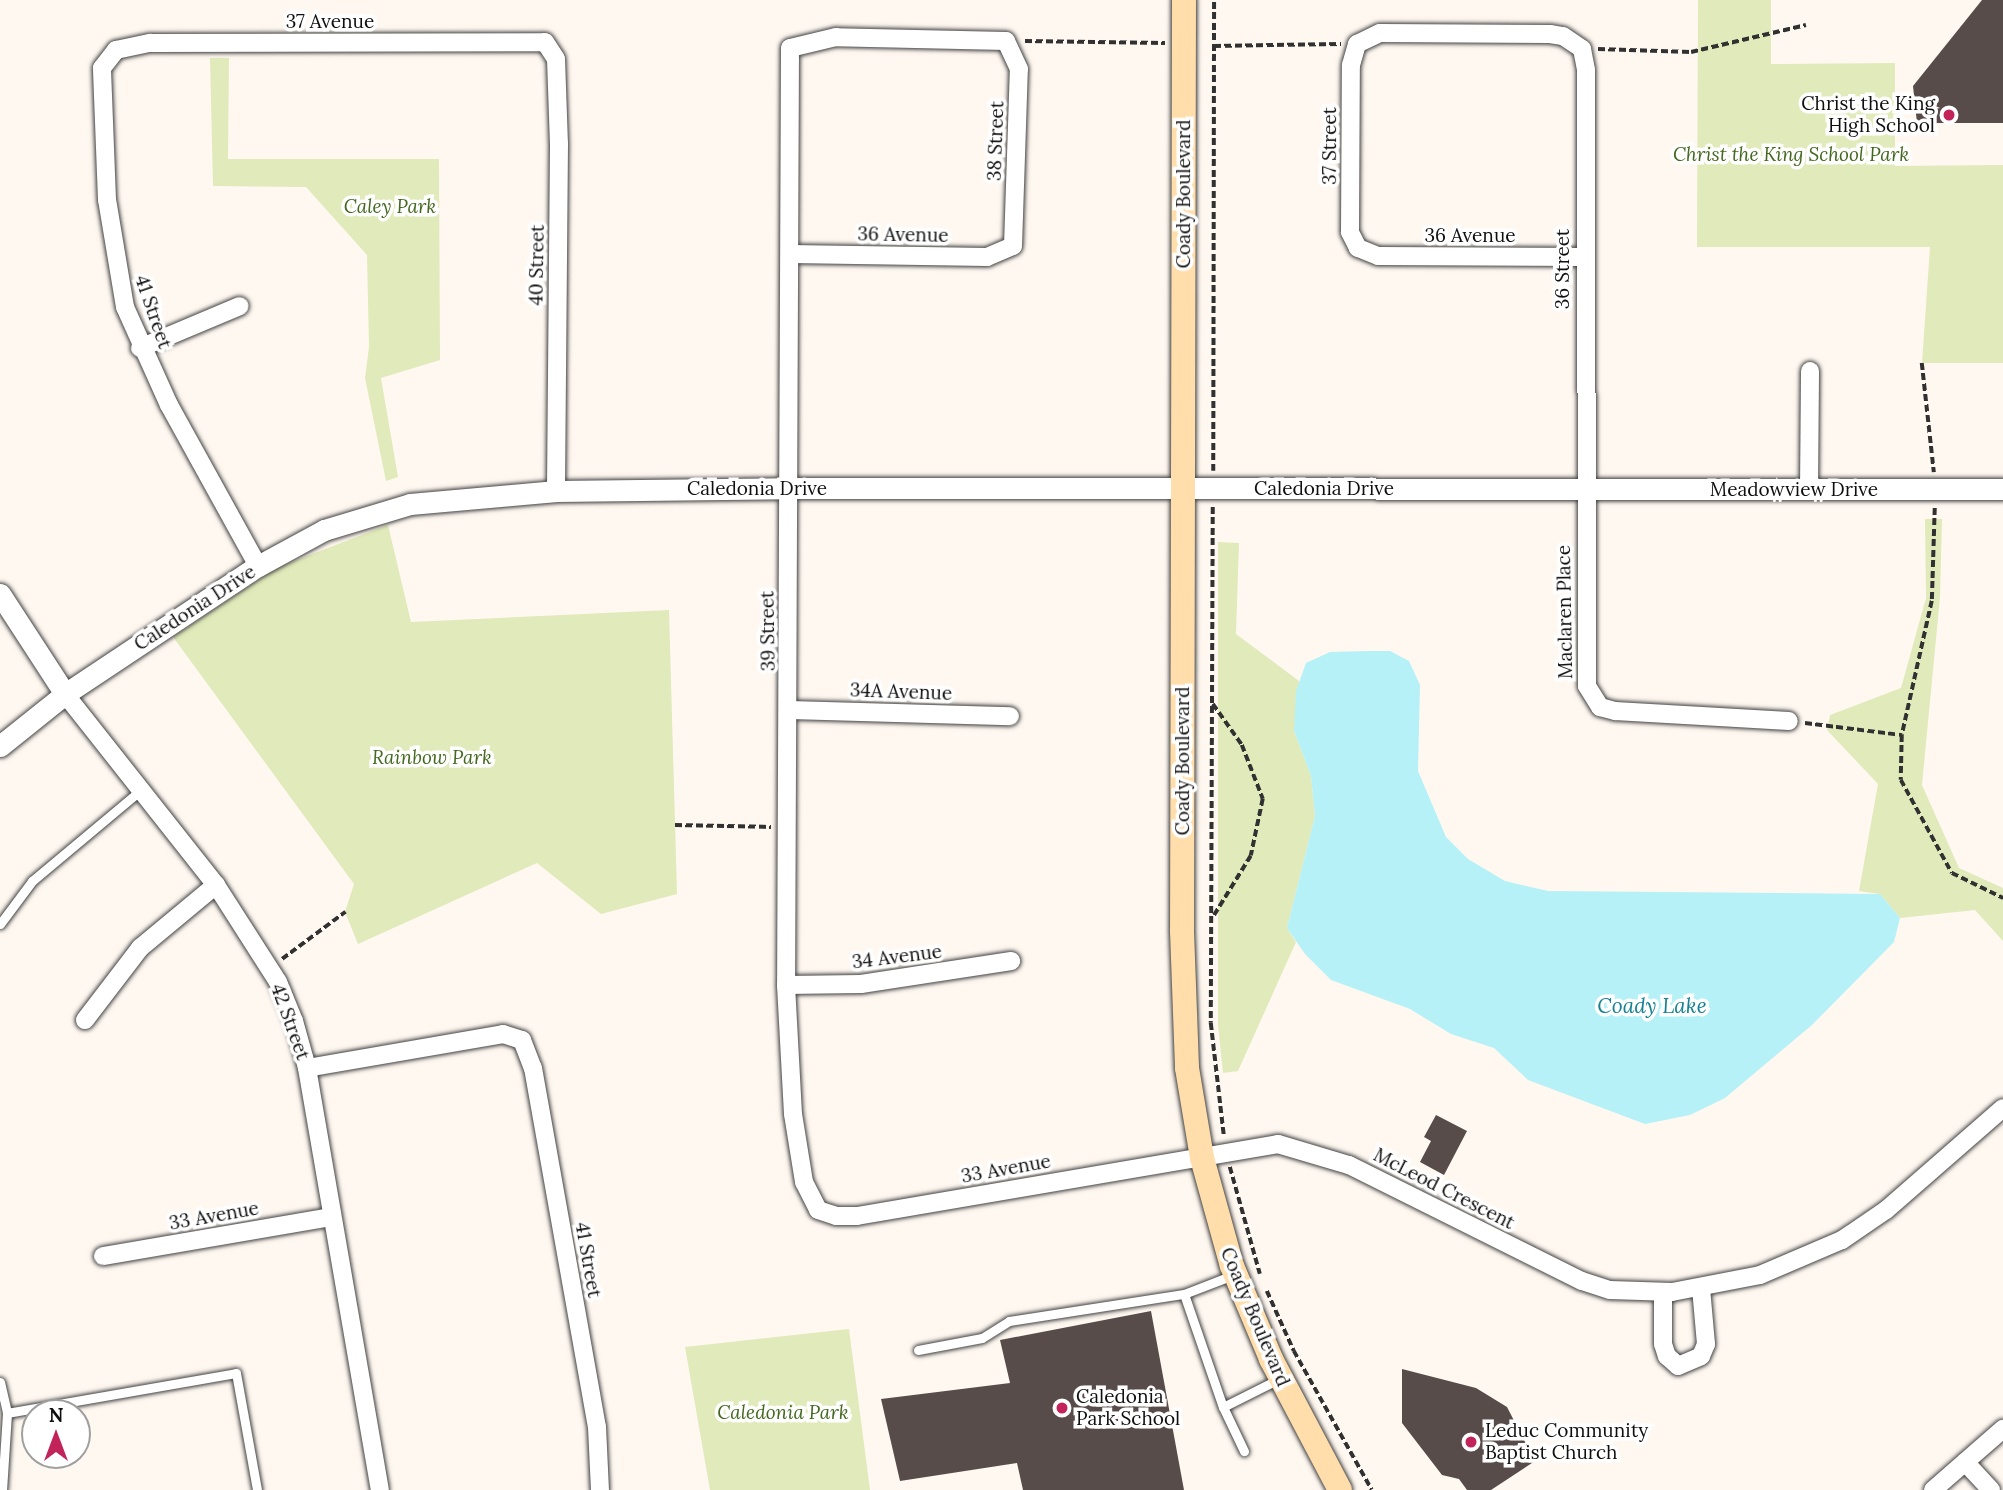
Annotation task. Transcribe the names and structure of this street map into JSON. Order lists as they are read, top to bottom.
{
  "streets": {
    "main road": ["Coady Boulevard"],
    "street": [
      "37 Avenue",
      "38 Street",
      "37 Street",
      "36 Avenue",
      "40 Street",
      "36 Street",
      "41 Street",
      "Caledonia Drive",
      "Meadowview Drive",
      "Maclaren Place",
      "39 Street",
      "34A Avenue",
      "34 Avenue",
      "42 Street",
      "33 Avenue",
      "McLeod Crescent"
    ]
  },
  "crossings": [
    ["37 Avenue", "40 Street"],
    ["37 Avenue", "41 Street"],
    ["38 Street", "36 Avenue"],
    ["38 Street", "39 Street"],
    ["37 Street", "36 Avenue"],
    ["Coady Boulevard", "Caledonia Drive"],
    ["Coady Boulevard", "33 Avenue"],
    ["Coady Boulevard", "McLeod Crescent"],
    ["36 Avenue", "36 Street"],
    ["36 Avenue", "39 Street"],
    ["40 Street", "Caledonia Drive"],
    ["36 Street", "Caledonia Drive"],
    ["36 Street", "Meadowview Drive"],
    ["36 Street", "Maclaren Place"],
    ["41 Street", "Caledonia Drive"],
    ["41 Street", "42 Street"],
    ["Caledonia Drive", "Meadowview Drive"],
    ["Caledonia Drive", "Maclaren Place"],
    ["Caledonia Drive", "39 Street"],
    ["Caledonia Drive", "42 Street"],
    ["Meadowview Drive", "Maclaren Place"],
    ["39 Street", "34A Avenue"],
    ["39 Street", "34 Avenue"],
    ["39 Street", "33 Avenue"],
    ["42 Street", "33 Avenue"],
    ["33 Avenue", "McLeod Crescent"]
  ],
  "water": ["Coady Lake"],
  "parks": [
    "Christ the King School Park",
    "Caley Park",
    "Rainbow Park",
    "Caledonia Park"
  ],
  "places": ["Christ the King High School", "Caledonia Park School", "Leduc Community Baptist Church"],
  "north": "top"
}
